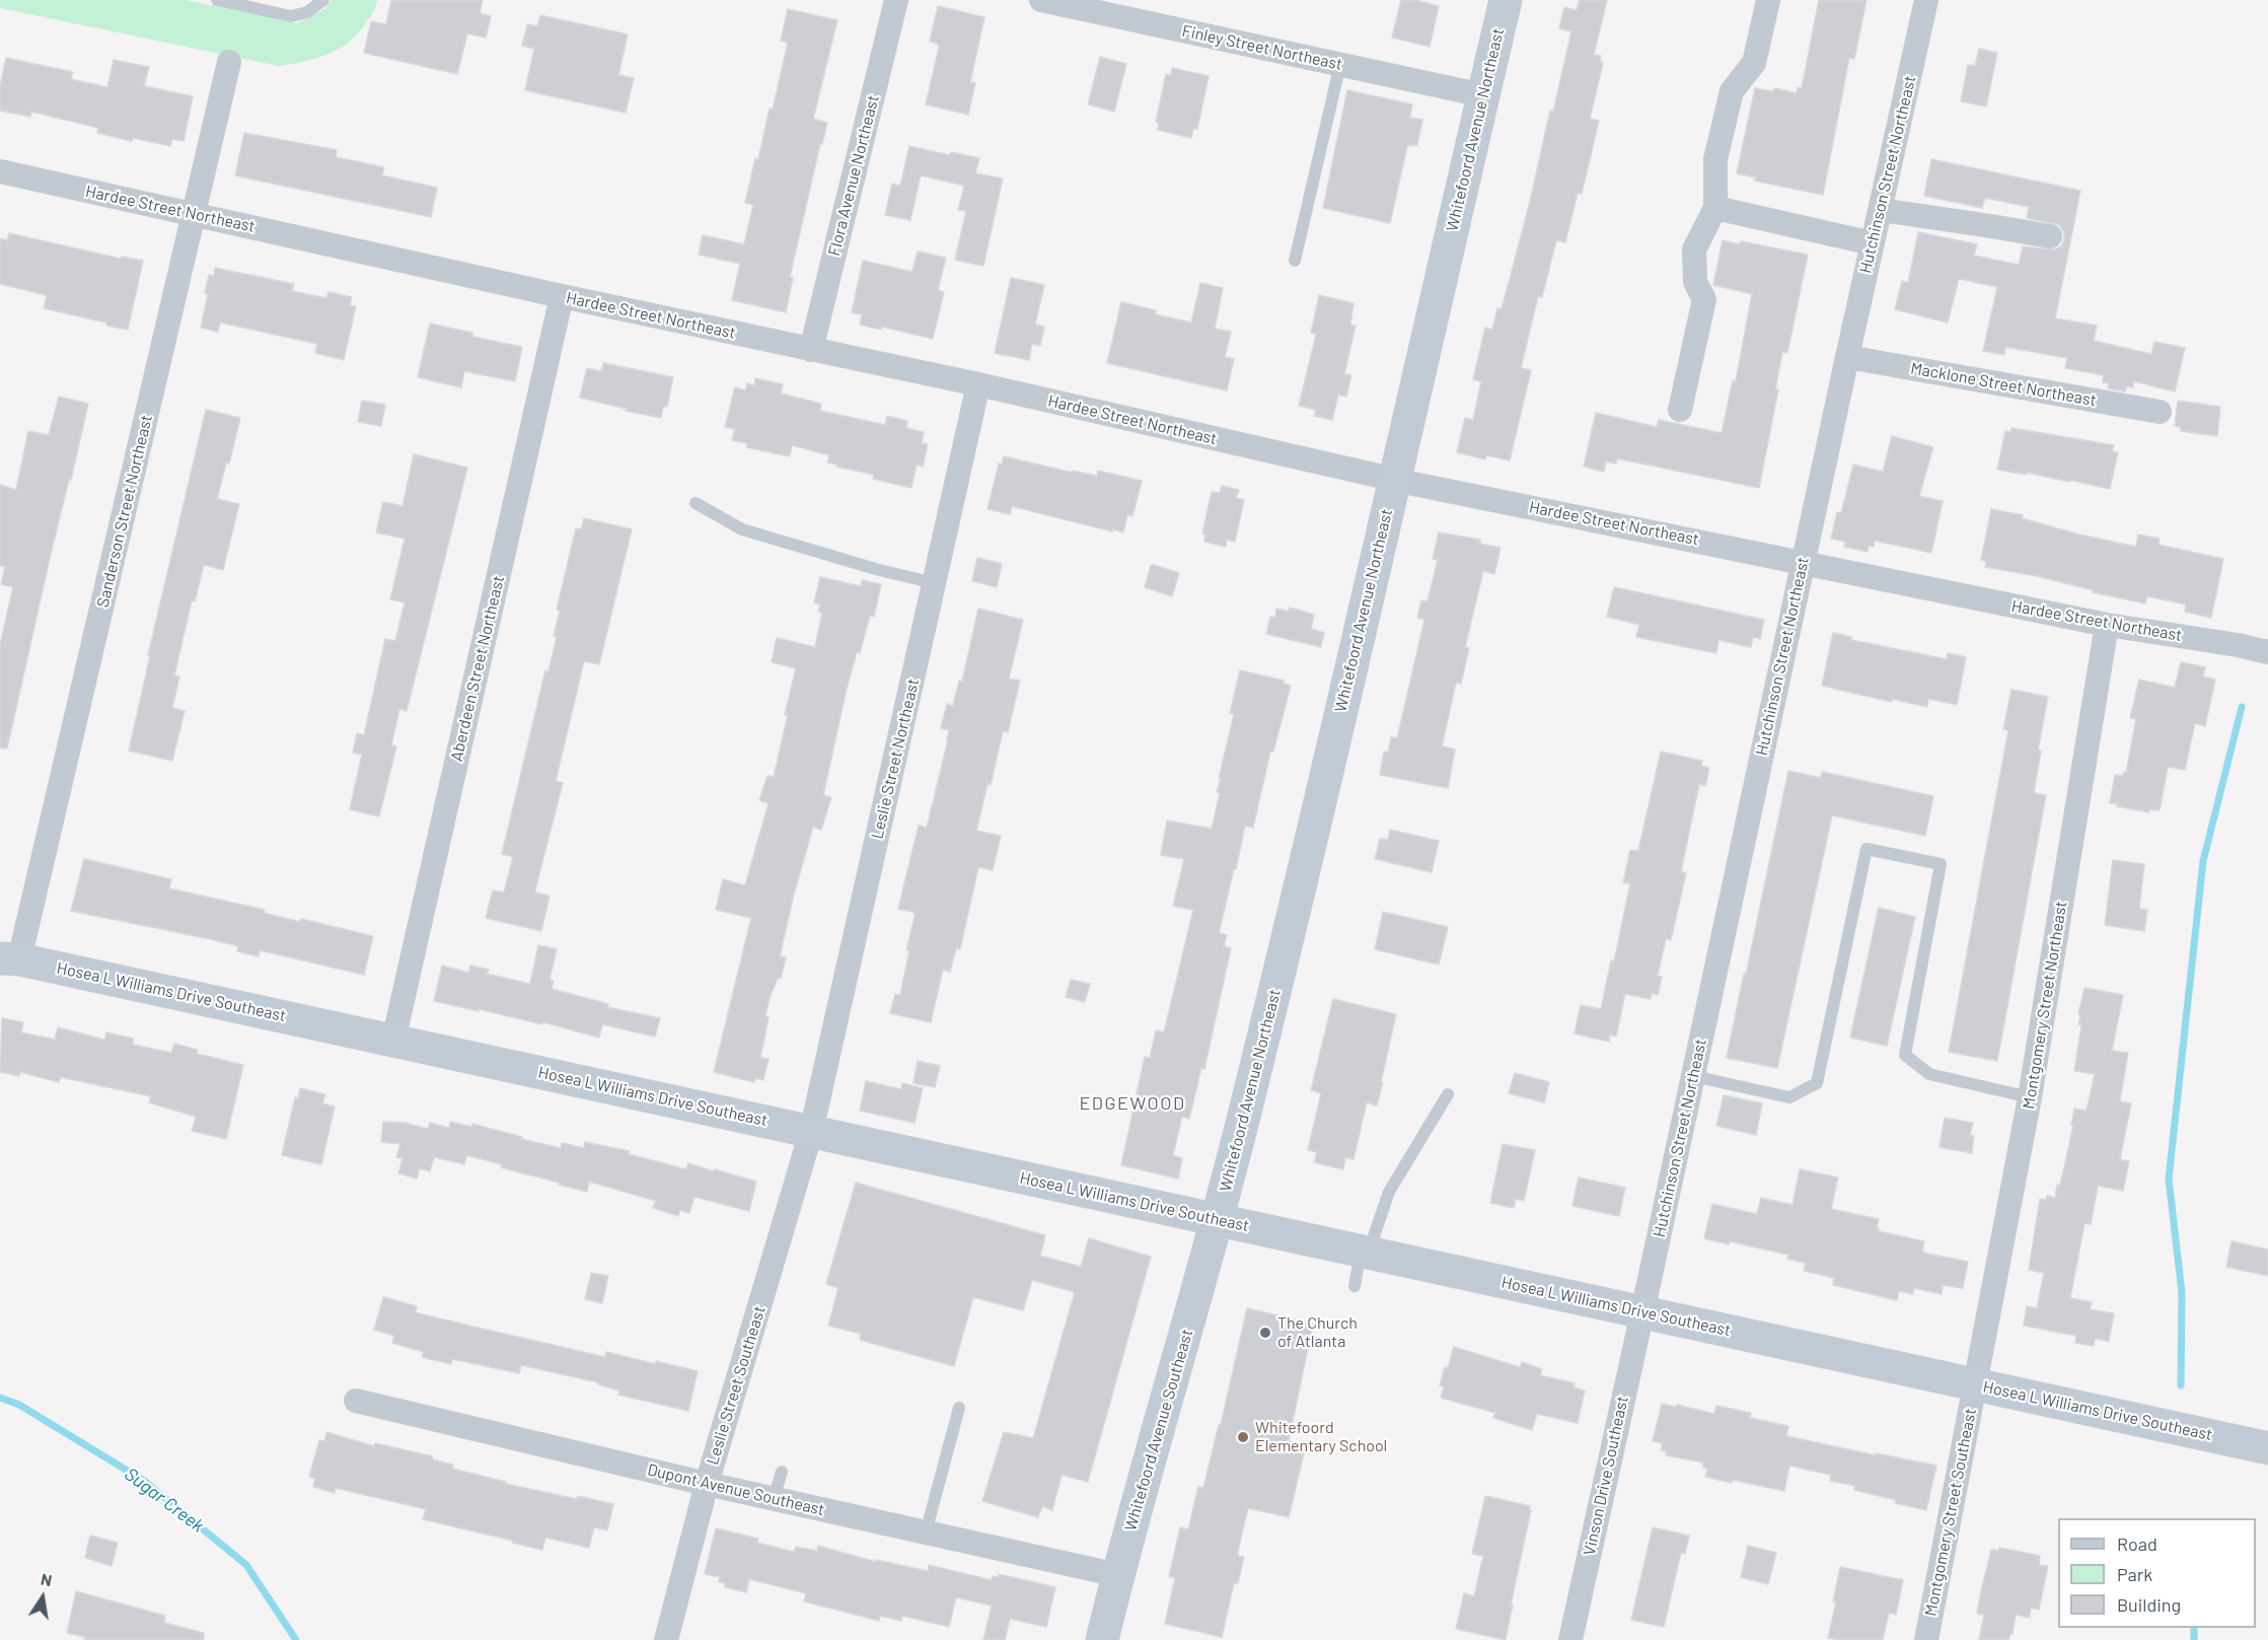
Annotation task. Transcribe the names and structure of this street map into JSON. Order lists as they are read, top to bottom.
{
  "streets": {
    "street": [
      "Finley Street Northeast",
      "Whitefoord Avenue Northeast",
      "Hutchinson Street Northeast",
      "Flora Avenue Northeast",
      "Hardee Street Northeast",
      "Macklone Street Northeast",
      "Sanderson Street Northeast",
      "Aberdeen Street Northeast",
      "Leslie Street Northeast",
      "Hosea L Williams Drive Southeast",
      "Montgomery Street Northeast",
      "Leslie Street Southeast",
      "Whitefoord Avenue Southeast",
      "Vinson Drive Southeast",
      "Dupont Avenue Southeast",
      "Montgomery Street Southeast"
    ]
  },
  "crossings": [
    ["Finley Street Northeast", "Whitefoord Avenue Northeast"],
    ["Whitefoord Avenue Northeast", "Hardee Street Northeast"],
    ["Whitefoord Avenue Northeast", "Hosea L Williams Drive Southeast"],
    ["Whitefoord Avenue Northeast", "Whitefoord Avenue Southeast"],
    ["Hutchinson Street Northeast", "Hardee Street Northeast"],
    ["Hutchinson Street Northeast", "Macklone Street Northeast"],
    ["Hutchinson Street Northeast", "Hosea L Williams Drive Southeast"],
    ["Hutchinson Street Northeast", "Vinson Drive Southeast"],
    ["Flora Avenue Northeast", "Hardee Street Northeast"],
    ["Hardee Street Northeast", "Sanderson Street Northeast"],
    ["Hardee Street Northeast", "Aberdeen Street Northeast"],
    ["Hardee Street Northeast", "Leslie Street Northeast"],
    ["Hardee Street Northeast", "Montgomery Street Northeast"],
    ["Sanderson Street Northeast", "Hosea L Williams Drive Southeast"],
    ["Aberdeen Street Northeast", "Hosea L Williams Drive Southeast"],
    ["Leslie Street Northeast", "Hosea L Williams Drive Southeast"],
    ["Leslie Street Northeast", "Leslie Street Southeast"],
    ["Hosea L Williams Drive Southeast", "Montgomery Street Northeast"],
    ["Hosea L Williams Drive Southeast", "Leslie Street Southeast"],
    ["Hosea L Williams Drive Southeast", "Whitefoord Avenue Southeast"],
    ["Hosea L Williams Drive Southeast", "Vinson Drive Southeast"],
    ["Hosea L Williams Drive Southeast", "Montgomery Street Southeast"],
    ["Montgomery Street Northeast", "Montgomery Street Southeast"],
    ["Leslie Street Southeast", "Dupont Avenue Southeast"],
    ["Whitefoord Avenue Southeast", "Dupont Avenue Southeast"]
  ],
  "districts": ["EDGEWOOD"],
  "water": ["Sugar Creek"],
  "places": ["The Church of Atlanta", "Whitefoord Elementary School"],
  "legend": ["Road", "Park", "Building"],
  "north": "top"
}
